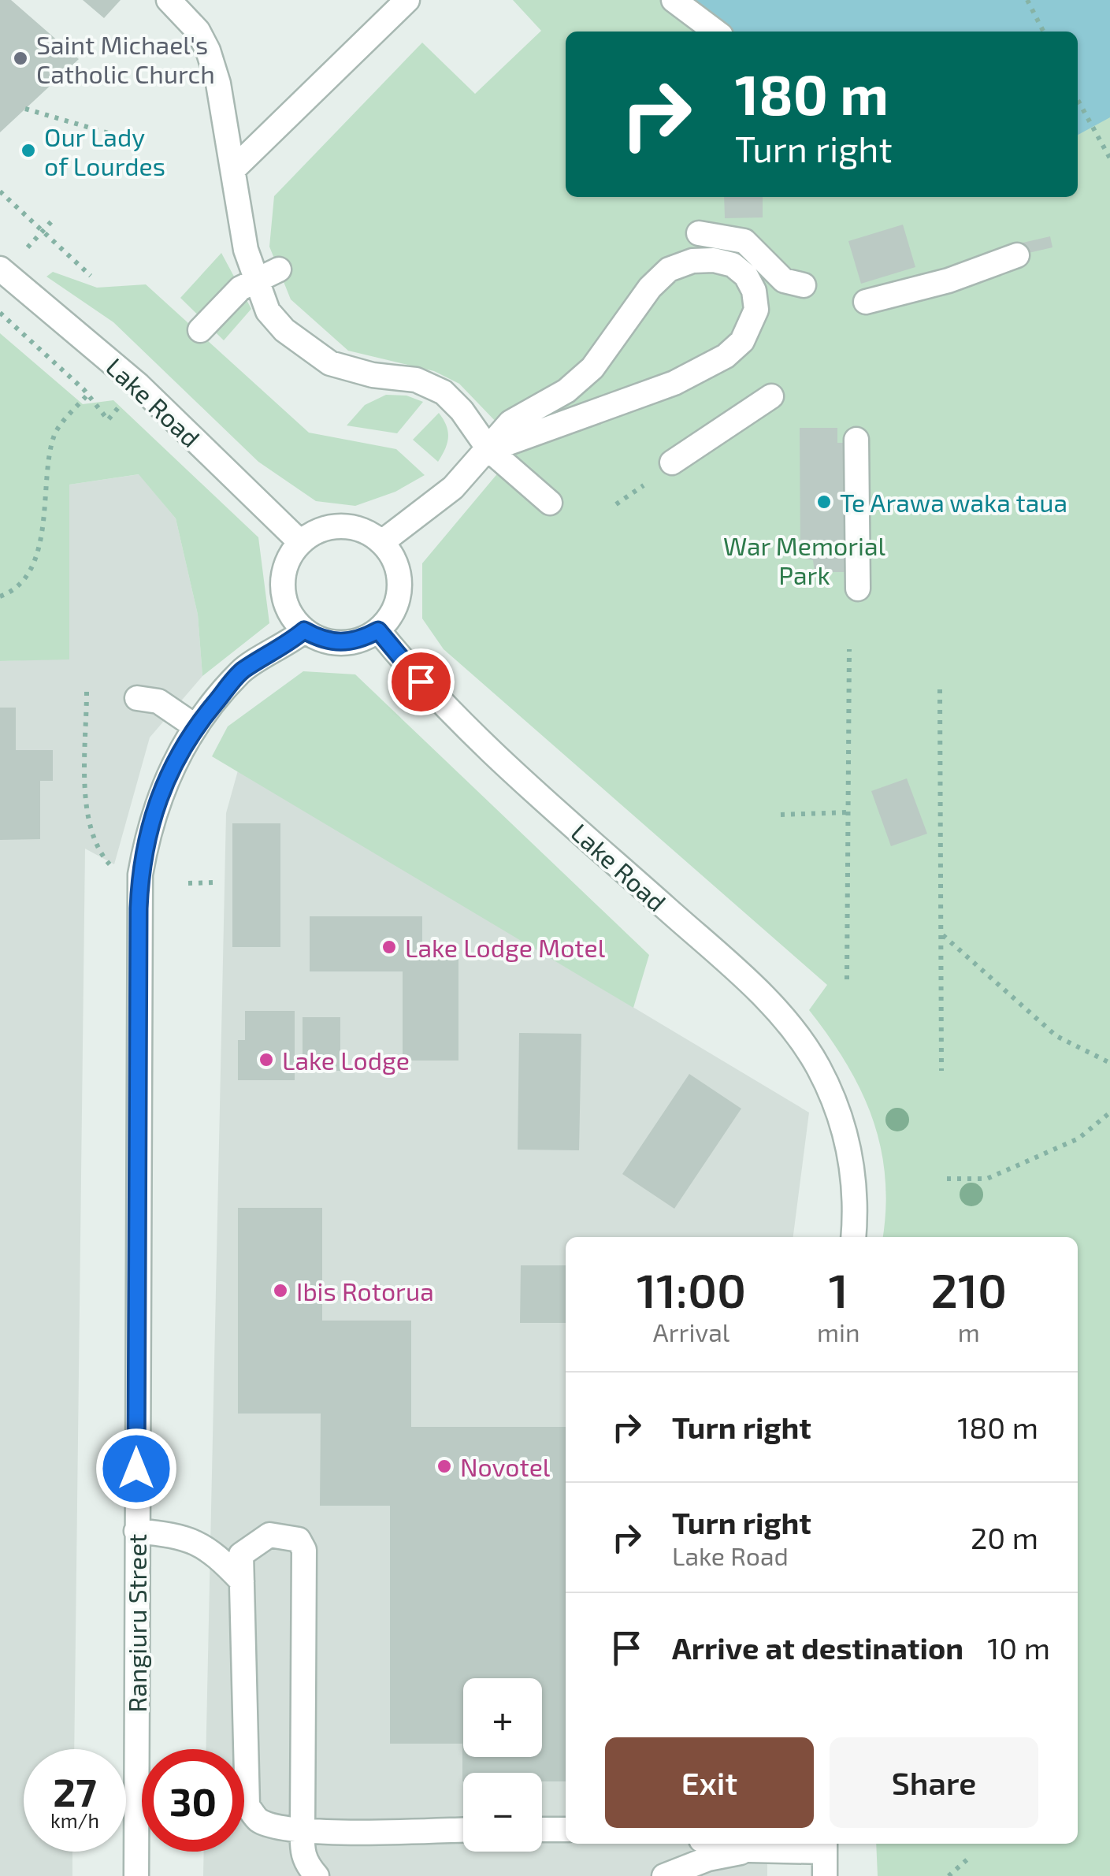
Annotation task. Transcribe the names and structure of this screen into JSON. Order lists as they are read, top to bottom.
{
  "streets": {
    "street": ["Lake Road", "Rangiuru Street"]
  },
  "crossings": [
    ["Lake Road", "Rangiuru Street"]
  ],
  "parks": ["War Memorial Park"],
  "places": [
    "Saint Michael's Catholic Church",
    "Our Lady of Lourdes",
    "Te Arawa waka taua",
    "Lake Lodge Motel",
    "Lake Lodge",
    "Ibis Rotorua",
    "Novotel"
  ],
  "page": {
    "turn": ["180 m", "Turn right"],
    "eta": [
      "11:00",
      "Arrival",
      "1",
      "min",
      "210",
      "m"
    ],
    "list": [
      {
        "name": "Turn right",
        "value": "180 m"
      },
      {
        "name": "Turn right",
        "note": "Lake Road",
        "value": "20 m"
      },
      {
        "name": "Arrive at destination",
        "value": "10 m"
      }
    ],
    "map_buttons": ["+", "−"],
    "buttons": ["Exit", "Share"],
    "speed": "27 km/h",
    "limit": "30"
  }
}
